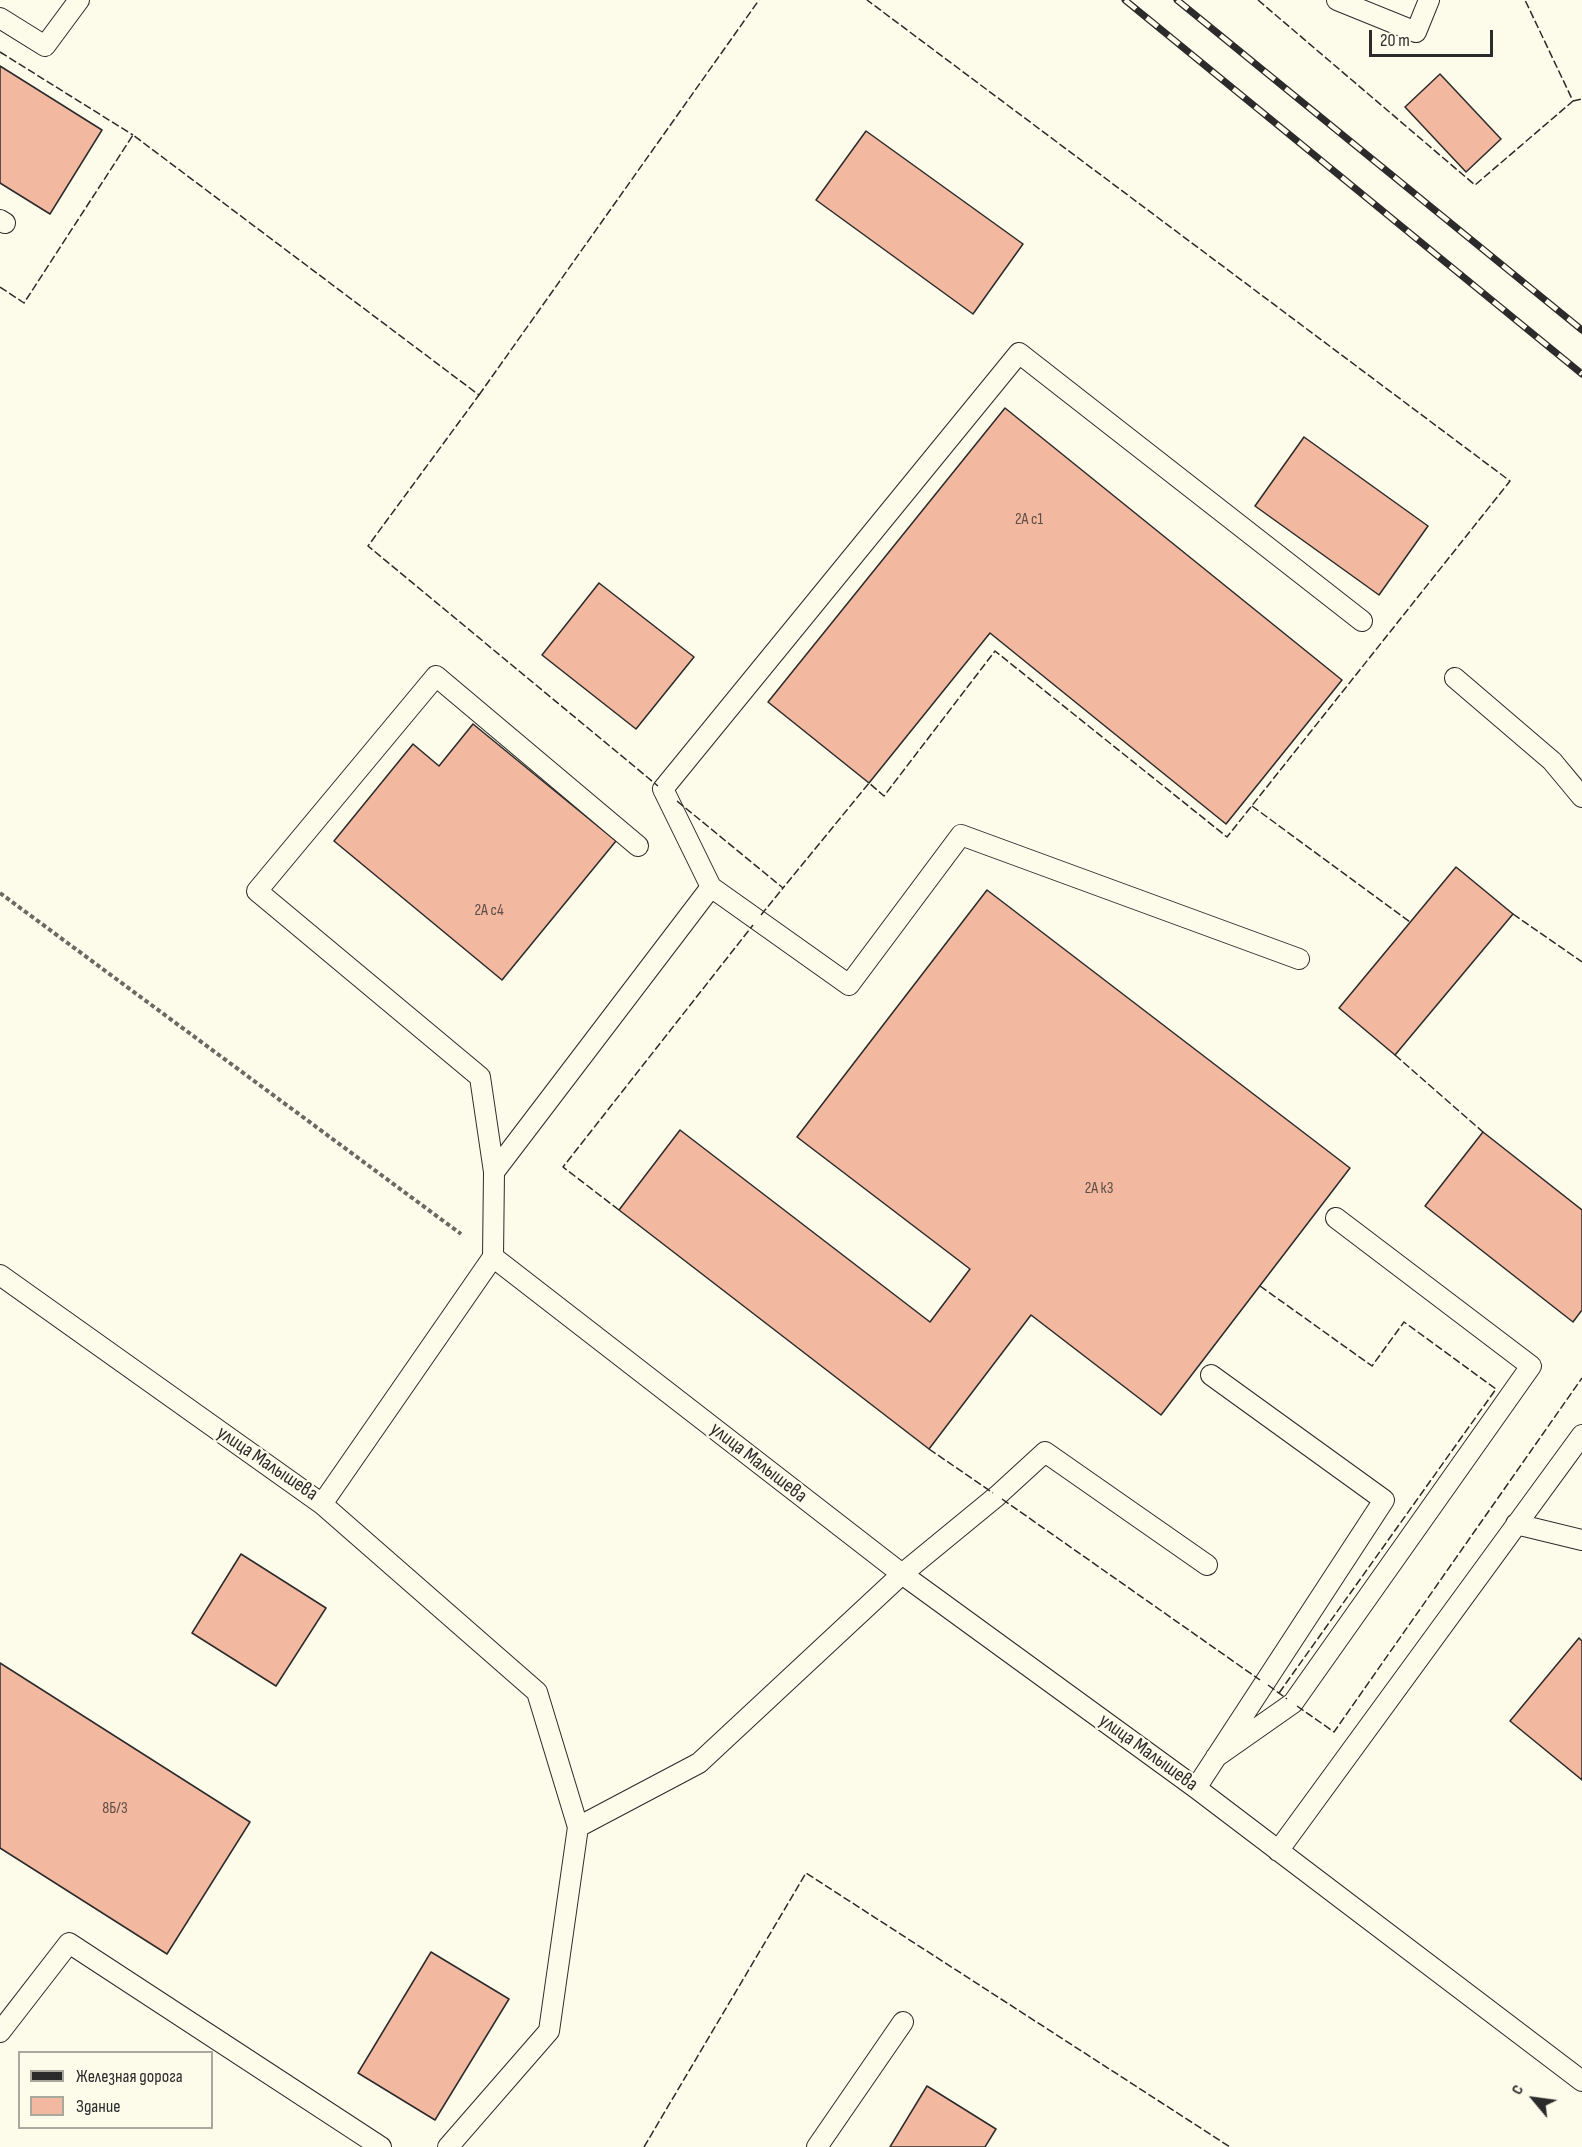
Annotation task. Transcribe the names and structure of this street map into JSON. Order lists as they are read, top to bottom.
{
  "streets": {
    "lane": ["улица Малышева"]
  },
  "house_numbers": [
    "2А с1",
    "2А с4",
    "2А к3",
    "8Б/3"
  ],
  "legend": ["Железная дорога", "Здание"],
  "scale_bar": "20 m",
  "north": "top left"
}
